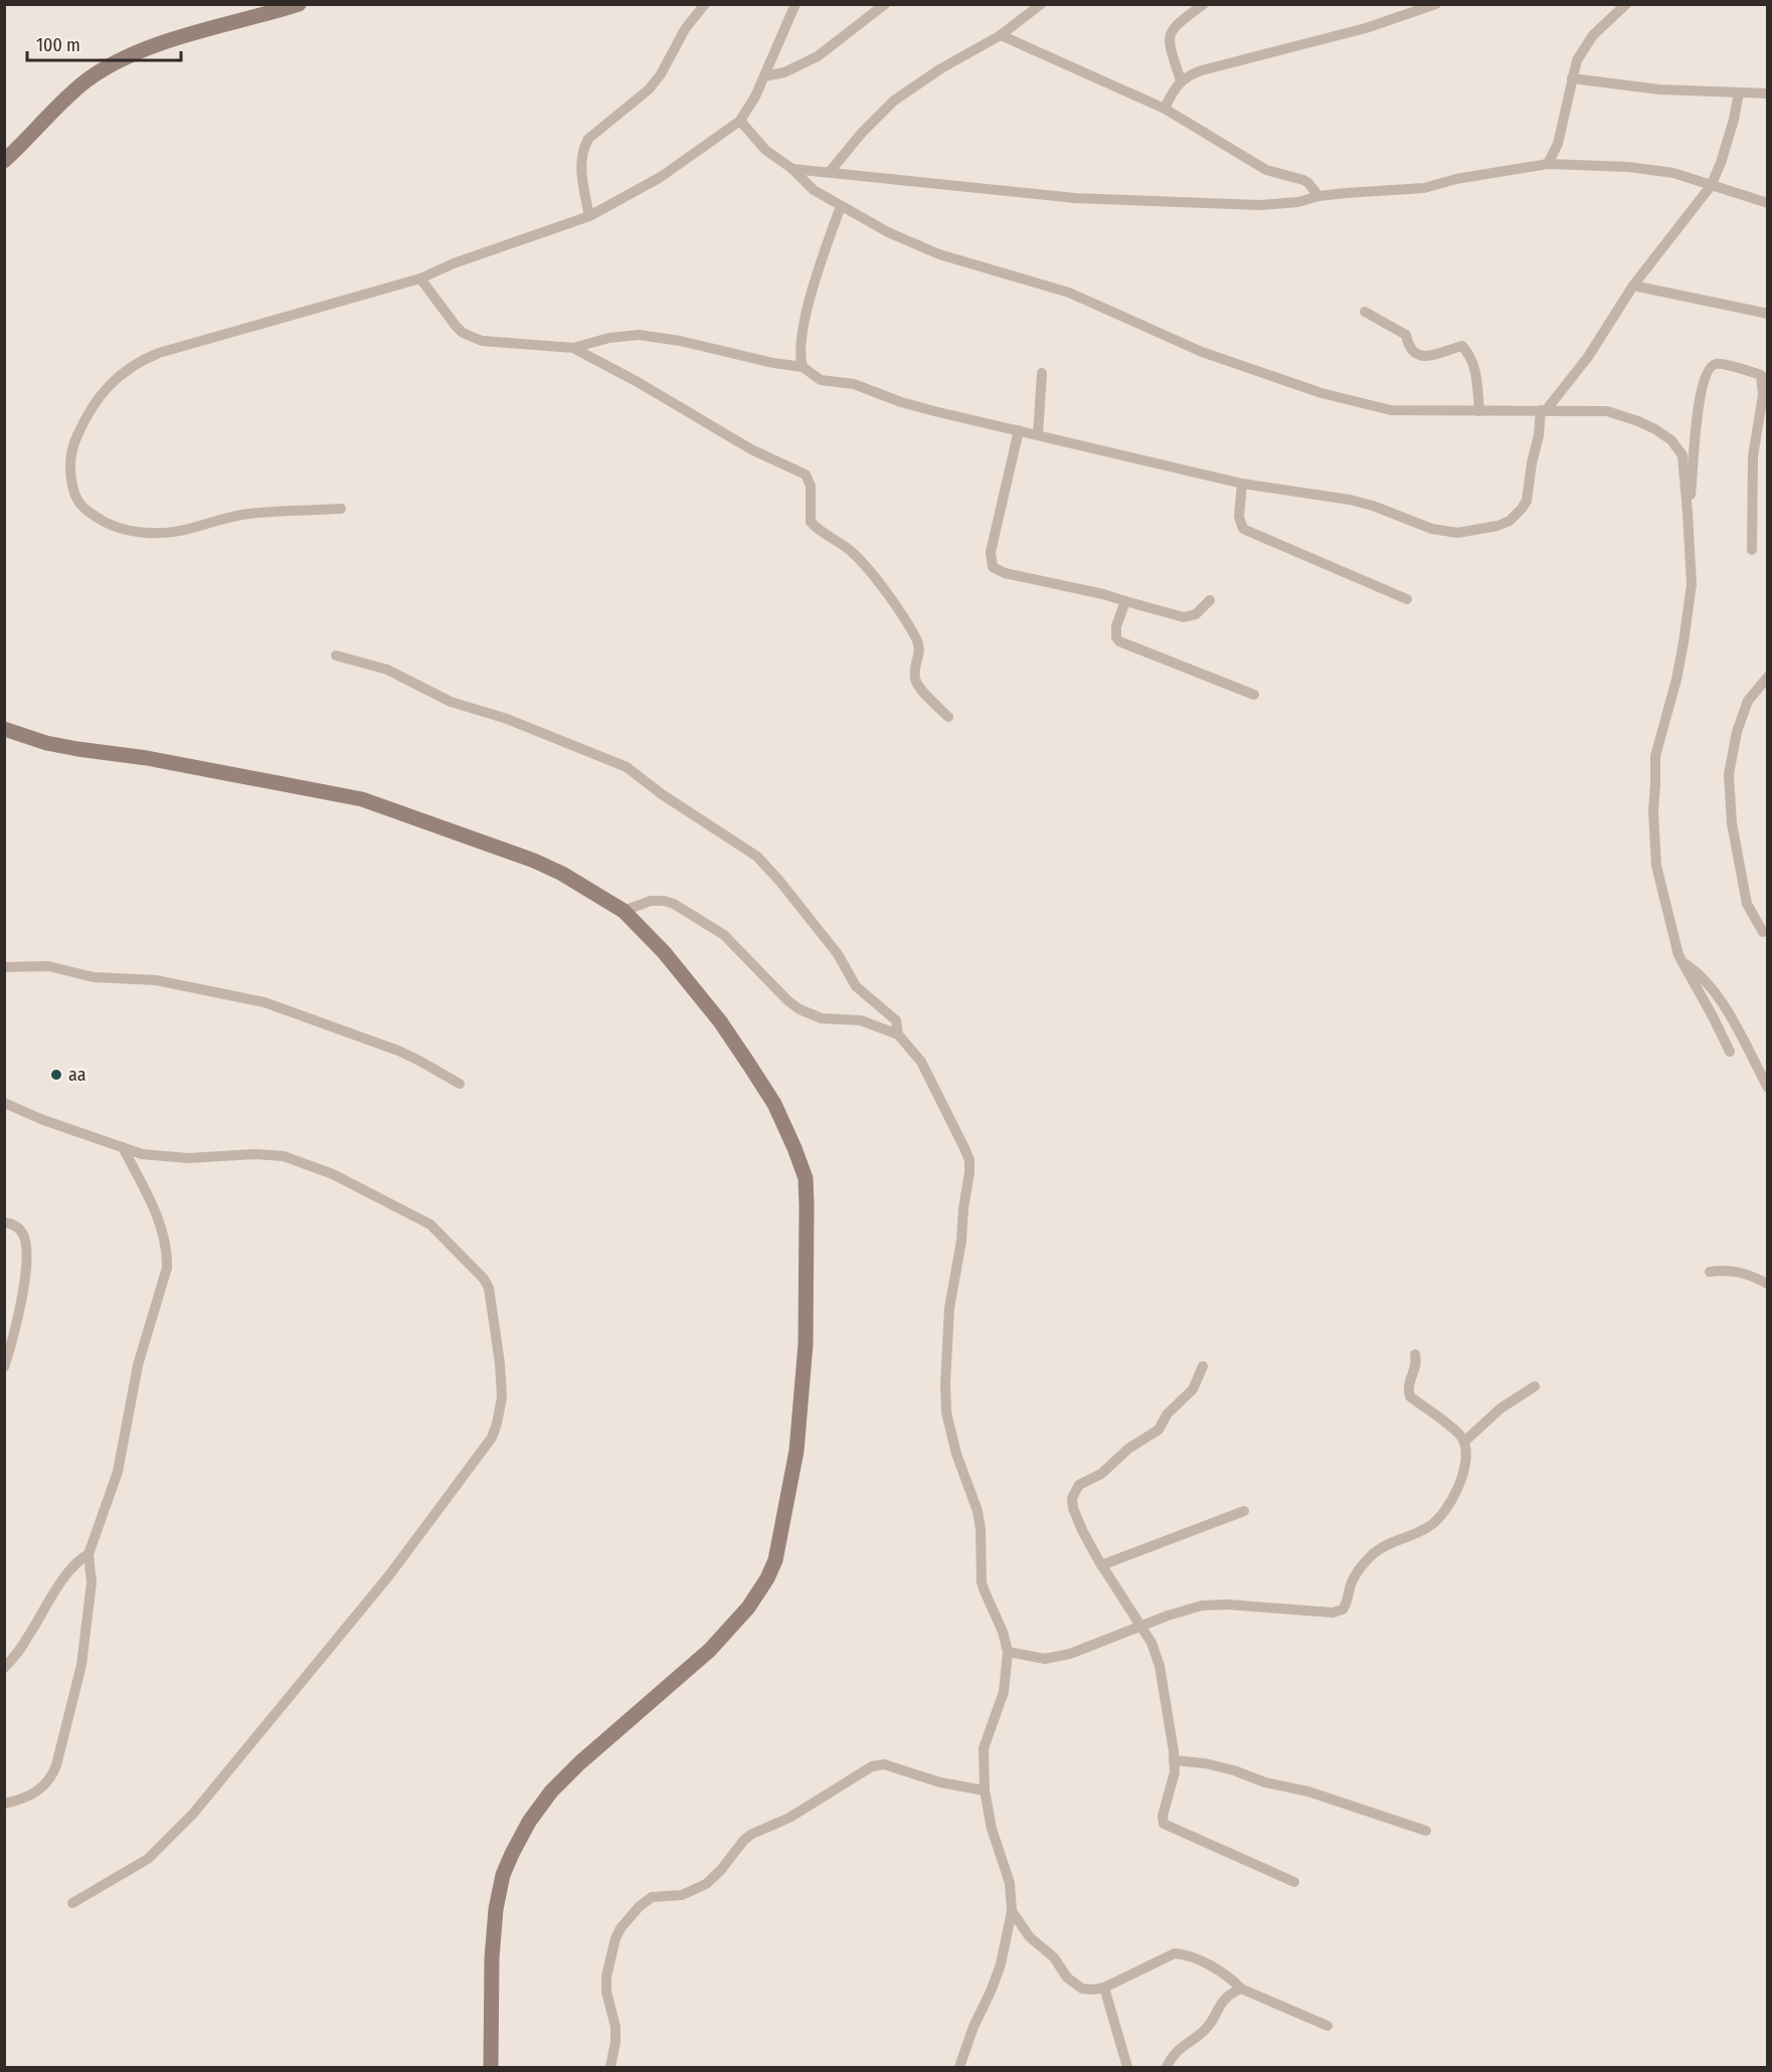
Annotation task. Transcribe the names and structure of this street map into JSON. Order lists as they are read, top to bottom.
{
  "places": ["aa"],
  "scale_bar": "100 m"
}
